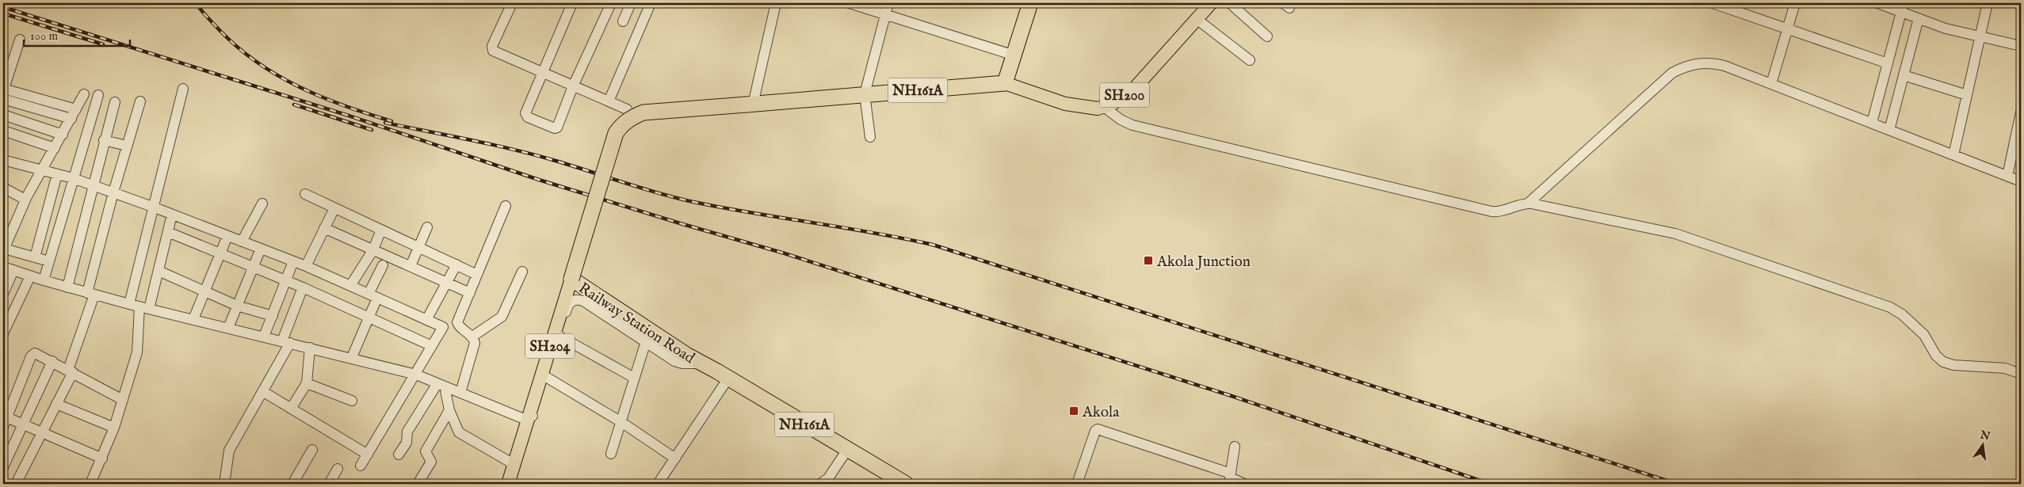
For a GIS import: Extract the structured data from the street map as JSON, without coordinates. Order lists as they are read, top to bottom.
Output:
{
  "streets": {
    "highway": ["NH161A", "Railway Station Road"],
    "main road": ["SH200", "SH204"]
  },
  "crossings": [
    ["NH161A", "SH200"],
    ["NH161A", "Railway Station Road"],
    ["NH161A", "SH204"],
    ["Railway Station Road", "SH204"]
  ],
  "places": {
    "transit": ["Akola Junction", "Akola"]
  },
  "scale_bar": "100 m",
  "north": "top"
}
